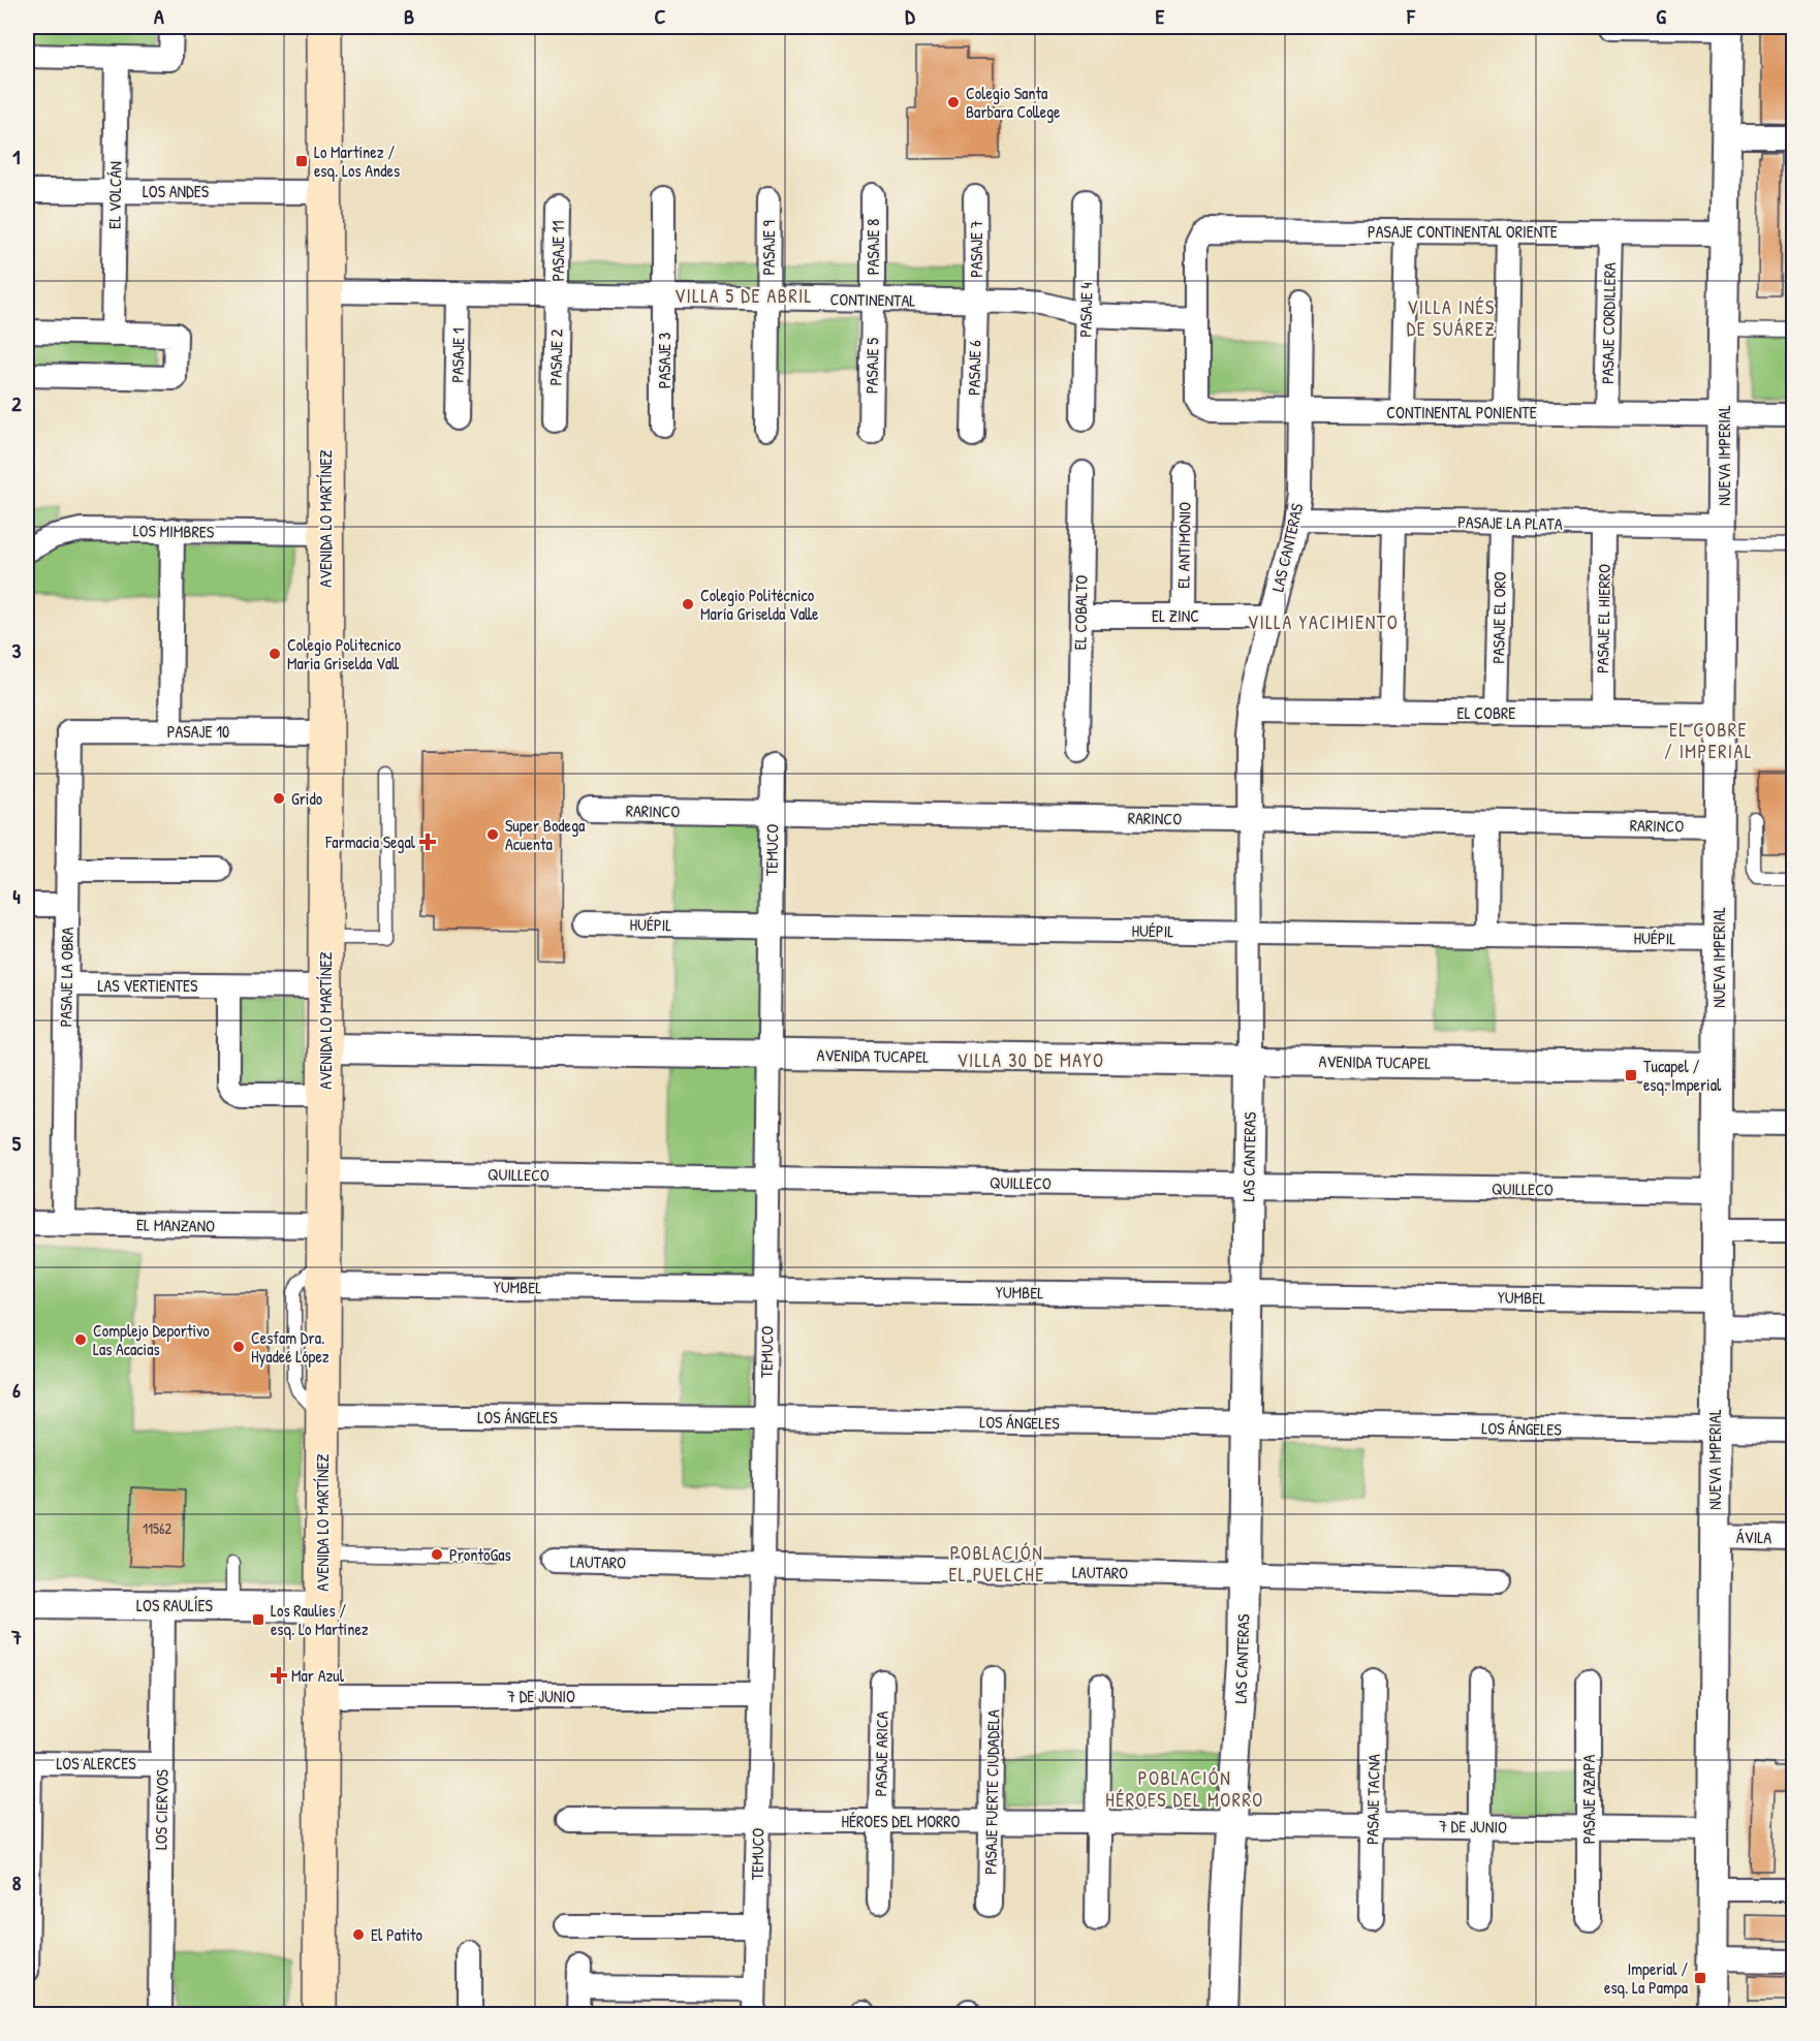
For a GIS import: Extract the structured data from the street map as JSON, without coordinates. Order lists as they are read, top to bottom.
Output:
{
  "streets": {
    "main road": ["AVENIDA LO MARTÍNEZ"],
    "street": [
      "LOS ANDES",
      "EL VOLCÁN",
      "PASAJE CONTINENTAL ORIENTE",
      "PASAJE 8",
      "PASAJE 9",
      "PASAJE 7",
      "PASAJE 11",
      "CONTINENTAL",
      "PASAJE 4",
      "PASAJE CORDILLERA",
      "PASAJE 1",
      "PASAJE 2",
      "PASAJE 3",
      "PASAJE 5",
      "PASAJE 6",
      "CONTINENTAL PONIENTE",
      "NUEVA IMPERIAL",
      "PASAJE LA PLATA",
      "LOS MIMBRES",
      "EL ANTIMONIO",
      "LAS CANTERAS",
      "EL COBALTO",
      "EL ZINC",
      "PASAJE EL ORO",
      "PASAJE EL HIERRO",
      "EL COBRE",
      "PASAJE 10",
      "RARINCO",
      "TEMUCO",
      "HUÉPIL",
      "PASAJE LA OBRA",
      "LAS VERTIENTES",
      "AVENIDA TUCAPEL",
      "QUILLECO",
      "EL MANZANO",
      "YUMBEL",
      "LOS ÁNGELES",
      "ÁVILA",
      "LAUTARO",
      "LOS RAULÍES",
      "7 DE JUNIO",
      "PASAJE ARICA",
      "LOS ALERCES",
      "PASAJE FUERTE CIUDADELA",
      "PASAJE TACNA",
      "PASAJE AZAPA",
      "LOS CIERVOS",
      "HÉROES DEL MORRO"
    ]
  },
  "crossings": [
    ["LOS ANDES", "EL VOLCÁN"],
    ["LOS ANDES", "AVENIDA LO MARTÍNEZ"],
    ["PASAJE CONTINENTAL ORIENTE", "CONTINENTAL"],
    ["PASAJE CONTINENTAL ORIENTE", "PASAJE CORDILLERA"],
    ["PASAJE CONTINENTAL ORIENTE", "CONTINENTAL PONIENTE"],
    ["PASAJE CONTINENTAL ORIENTE", "NUEVA IMPERIAL"],
    ["PASAJE 8", "CONTINENTAL"],
    ["PASAJE 8", "PASAJE 5"],
    ["PASAJE 9", "CONTINENTAL"],
    ["PASAJE 7", "CONTINENTAL"],
    ["PASAJE 7", "PASAJE 6"],
    ["PASAJE 11", "CONTINENTAL"],
    ["PASAJE 11", "PASAJE 2"],
    ["CONTINENTAL", "PASAJE 4"],
    ["CONTINENTAL", "PASAJE 1"],
    ["CONTINENTAL", "PASAJE 2"],
    ["CONTINENTAL", "PASAJE 3"],
    ["CONTINENTAL", "PASAJE 5"],
    ["CONTINENTAL", "PASAJE 6"],
    ["CONTINENTAL", "CONTINENTAL PONIENTE"],
    ["CONTINENTAL", "AVENIDA LO MARTÍNEZ"],
    ["PASAJE CORDILLERA", "CONTINENTAL PONIENTE"],
    ["CONTINENTAL PONIENTE", "NUEVA IMPERIAL"],
    ["CONTINENTAL PONIENTE", "LAS CANTERAS"],
    ["NUEVA IMPERIAL", "PASAJE LA PLATA"],
    ["NUEVA IMPERIAL", "EL COBRE"],
    ["NUEVA IMPERIAL", "RARINCO"],
    ["NUEVA IMPERIAL", "HUÉPIL"],
    ["NUEVA IMPERIAL", "AVENIDA TUCAPEL"],
    ["NUEVA IMPERIAL", "QUILLECO"],
    ["NUEVA IMPERIAL", "YUMBEL"],
    ["NUEVA IMPERIAL", "LOS ÁNGELES"],
    ["NUEVA IMPERIAL", "ÁVILA"],
    ["NUEVA IMPERIAL", "7 DE JUNIO"],
    ["AVENIDA LO MARTÍNEZ", "LOS MIMBRES"],
    ["AVENIDA LO MARTÍNEZ", "PASAJE 10"],
    ["AVENIDA LO MARTÍNEZ", "LAS VERTIENTES"],
    ["AVENIDA LO MARTÍNEZ", "AVENIDA TUCAPEL"],
    ["AVENIDA LO MARTÍNEZ", "QUILLECO"],
    ["AVENIDA LO MARTÍNEZ", "EL MANZANO"],
    ["AVENIDA LO MARTÍNEZ", "YUMBEL"],
    ["AVENIDA LO MARTÍNEZ", "LOS ÁNGELES"],
    ["AVENIDA LO MARTÍNEZ", "LOS RAULÍES"],
    ["AVENIDA LO MARTÍNEZ", "7 DE JUNIO"],
    ["PASAJE LA PLATA", "LAS CANTERAS"],
    ["PASAJE LA PLATA", "PASAJE EL ORO"],
    ["PASAJE LA PLATA", "PASAJE EL HIERRO"],
    ["EL ANTIMONIO", "EL ZINC"],
    ["LAS CANTERAS", "EL ZINC"],
    ["LAS CANTERAS", "EL COBRE"],
    ["LAS CANTERAS", "RARINCO"],
    ["LAS CANTERAS", "HUÉPIL"],
    ["LAS CANTERAS", "AVENIDA TUCAPEL"],
    ["LAS CANTERAS", "QUILLECO"],
    ["LAS CANTERAS", "YUMBEL"],
    ["LAS CANTERAS", "LOS ÁNGELES"],
    ["LAS CANTERAS", "LAUTARO"],
    ["LAS CANTERAS", "7 DE JUNIO"],
    ["LAS CANTERAS", "HÉROES DEL MORRO"],
    ["EL COBALTO", "EL ZINC"],
    ["PASAJE EL ORO", "EL COBRE"],
    ["PASAJE EL HIERRO", "EL COBRE"],
    ["PASAJE 10", "PASAJE LA OBRA"],
    ["RARINCO", "TEMUCO"],
    ["TEMUCO", "HUÉPIL"],
    ["TEMUCO", "AVENIDA TUCAPEL"],
    ["TEMUCO", "QUILLECO"],
    ["TEMUCO", "YUMBEL"],
    ["TEMUCO", "LOS ÁNGELES"],
    ["TEMUCO", "LAUTARO"],
    ["TEMUCO", "7 DE JUNIO"],
    ["TEMUCO", "HÉROES DEL MORRO"],
    ["PASAJE LA OBRA", "LAS VERTIENTES"],
    ["PASAJE LA OBRA", "EL MANZANO"],
    ["LOS RAULÍES", "LOS CIERVOS"],
    ["7 DE JUNIO", "PASAJE TACNA"],
    ["7 DE JUNIO", "PASAJE AZAPA"],
    ["7 DE JUNIO", "HÉROES DEL MORRO"],
    ["PASAJE ARICA", "HÉROES DEL MORRO"],
    ["LOS ALERCES", "LOS CIERVOS"],
    ["PASAJE FUERTE CIUDADELA", "HÉROES DEL MORRO"]
  ],
  "districts": [
    "VILLA 5 DE ABRIL",
    "VILLA INÉS DE SUÁREZ",
    "VILLA YACIMIENTO",
    "EL COBRE / IMPERIAL",
    "VILLA 30 DE MAYO",
    "POBLACIÓN EL PUELCHE",
    "POBLACIÓN HÉROES DEL MORRO"
  ],
  "places": {
    "other": [
      "Colegio Santa Barbara College",
      "Colegio Politécnico María Griselda Valle",
      "Colegio Politecnico Maria Griselda Vall",
      "Grido",
      "Super Bodega Acuenta",
      "Complejo Deportivo Las Acacias",
      "Cesfam Dra. Hyadeé López",
      "ProntoGas",
      "El Patito"
    ],
    "transit": [
      "Lo Martínez / esq. Los Andes",
      "Tucapel / esq. Imperial",
      "Los Raulíes / esq. Lo Martínez",
      "Imperial / esq. La Pampa"
    ],
    "health": ["Farmacia Segal", "Mar Azul"]
  },
  "house_numbers": ["11562"],
  "grid": {
    "columns": [
      "A",
      "B",
      "C",
      "D",
      "E",
      "F",
      "G"
    ],
    "rows": [
      "1",
      "2",
      "3",
      "4",
      "5",
      "6",
      "7",
      "8"
    ]
  }
}
